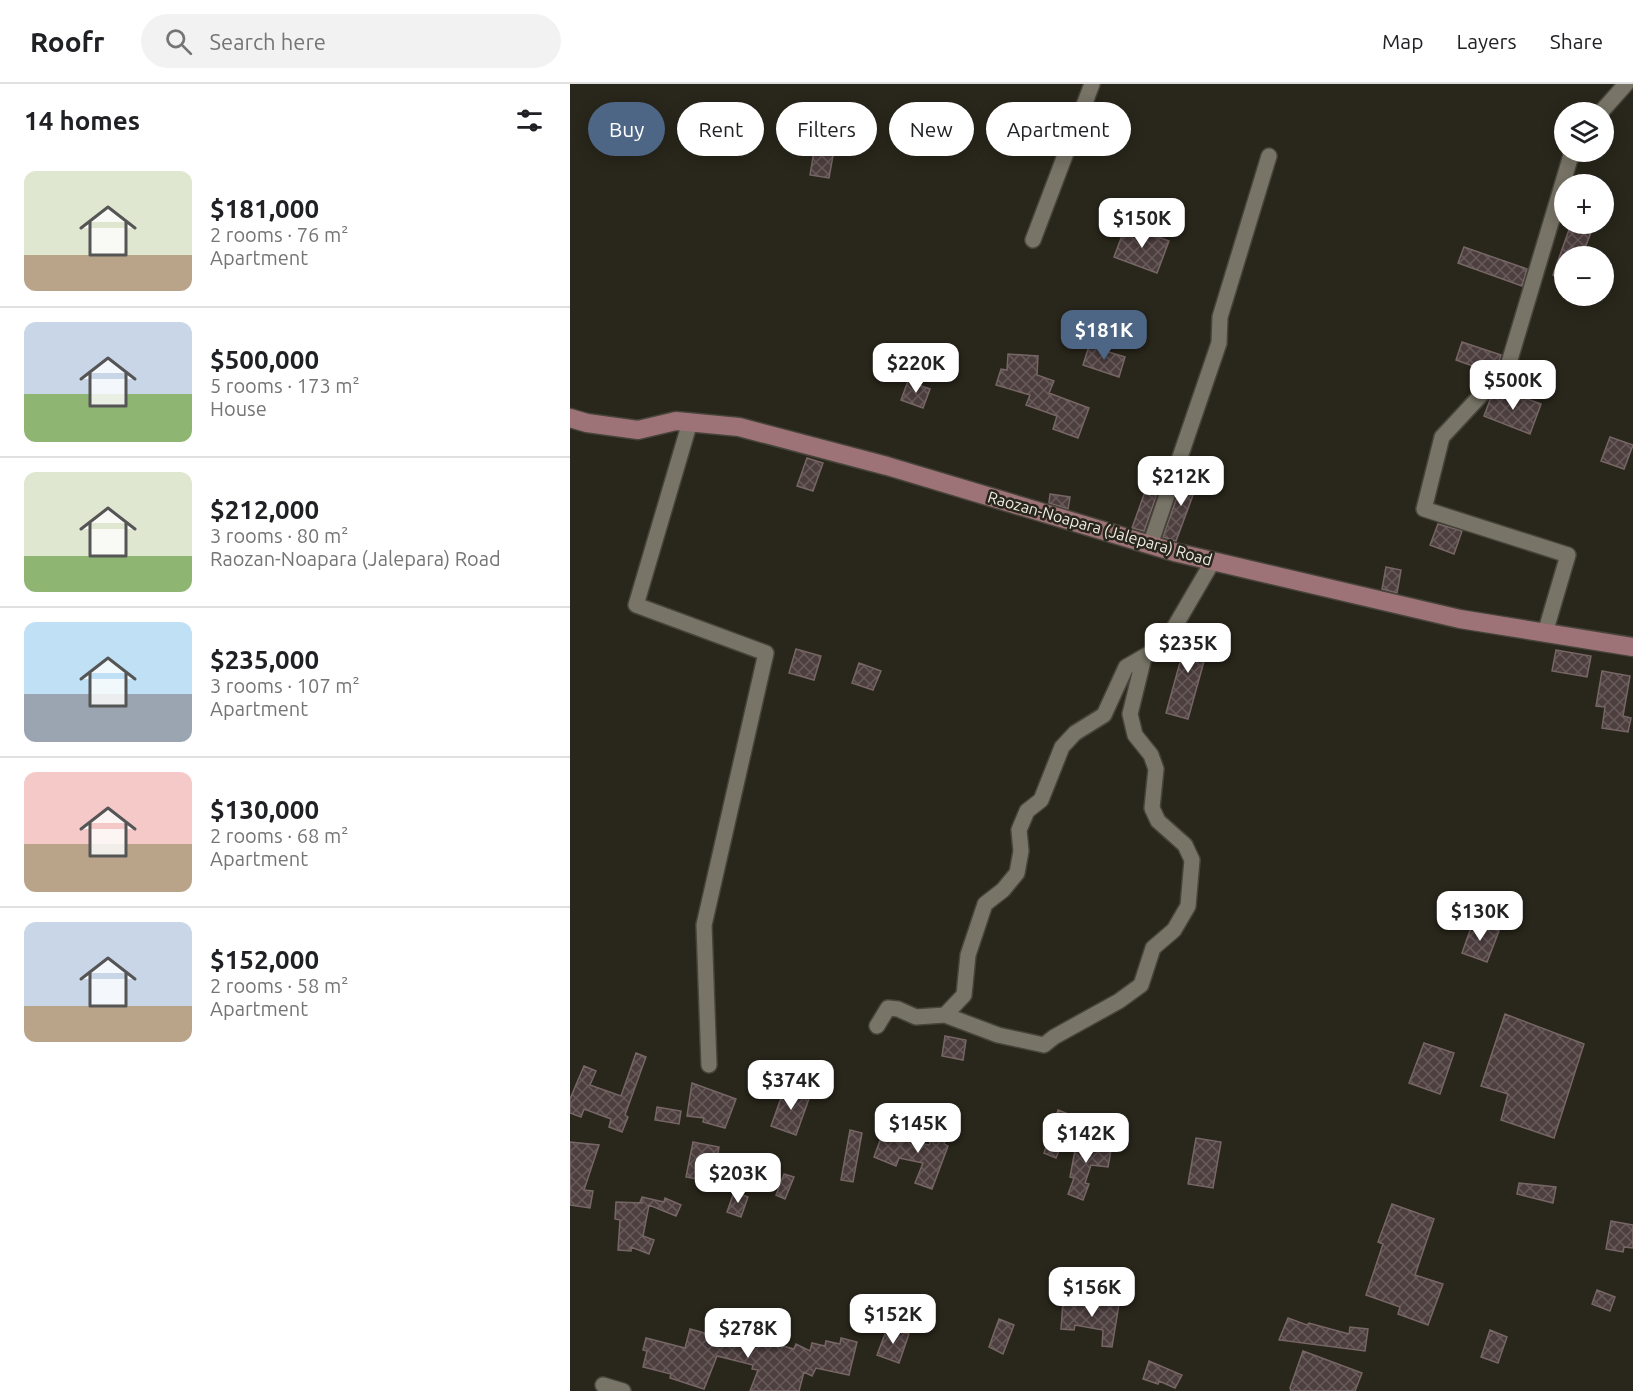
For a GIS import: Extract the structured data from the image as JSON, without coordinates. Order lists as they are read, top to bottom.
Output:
{
  "streets": {
    "main road": ["Raozan-Noapara (Jalepara) Road"]
  },
  "page": {
    "header": "Roofr",
    "search": "Search here",
    "nav": ["Map", "Layers", "Share"],
    "heading": "14 homes",
    "map_buttons": ["+", "−"],
    "chip": [
      "Buy",
      "Rent",
      "Filters",
      "New",
      "Apartment"
    ],
    "list": [
      {
        "name": "$181,000",
        "note": "2 rooms · 76 m² · Apartment"
      },
      {
        "name": "$500,000",
        "note": "5 rooms · 173 m² · House"
      },
      {
        "name": "$212,000",
        "note": "3 rooms · 80 m² · Raozan-Noapara (Jalepara) Road"
      },
      {
        "name": "$235,000",
        "note": "3 rooms · 107 m² · Apartment"
      },
      {
        "name": "$130,000",
        "note": "2 rooms · 68 m² · Apartment"
      },
      {
        "name": "$152,000",
        "note": "2 rooms · 58 m² · Apartment"
      }
    ],
    "price": [
      "$150K",
      "$181K",
      "$220K",
      "$500K",
      "$212K",
      "$235K",
      "$130K",
      "$374K",
      "$145K",
      "$142K",
      "$203K",
      "$156K",
      "$152K",
      "$278K"
    ]
  }
}
